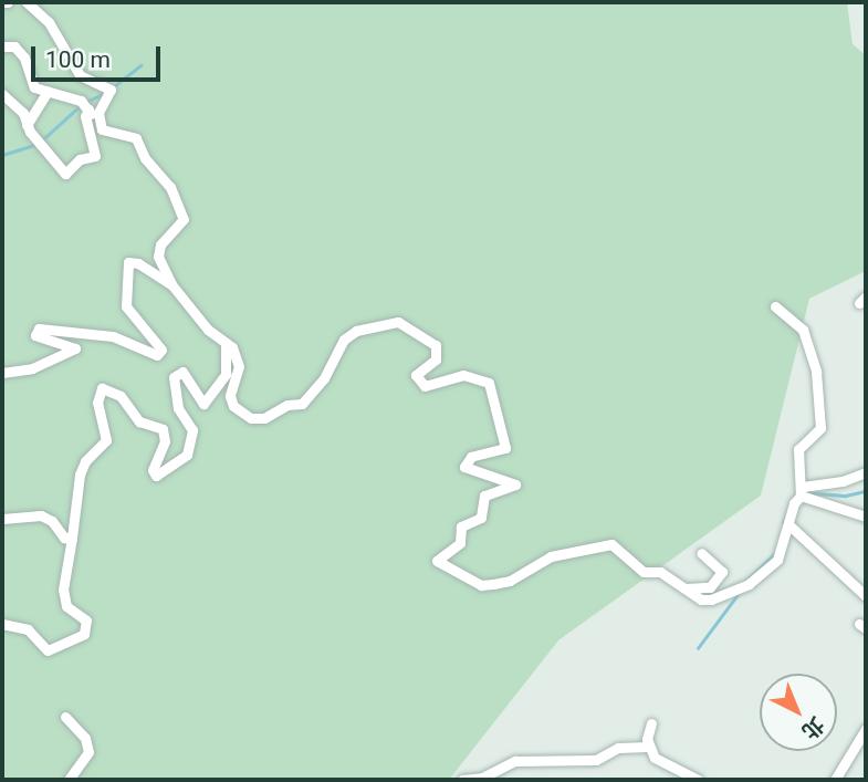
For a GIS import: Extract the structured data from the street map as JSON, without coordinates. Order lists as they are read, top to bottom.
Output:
{
  "scale_bar": "100 m",
  "north": "bottom right"
}
